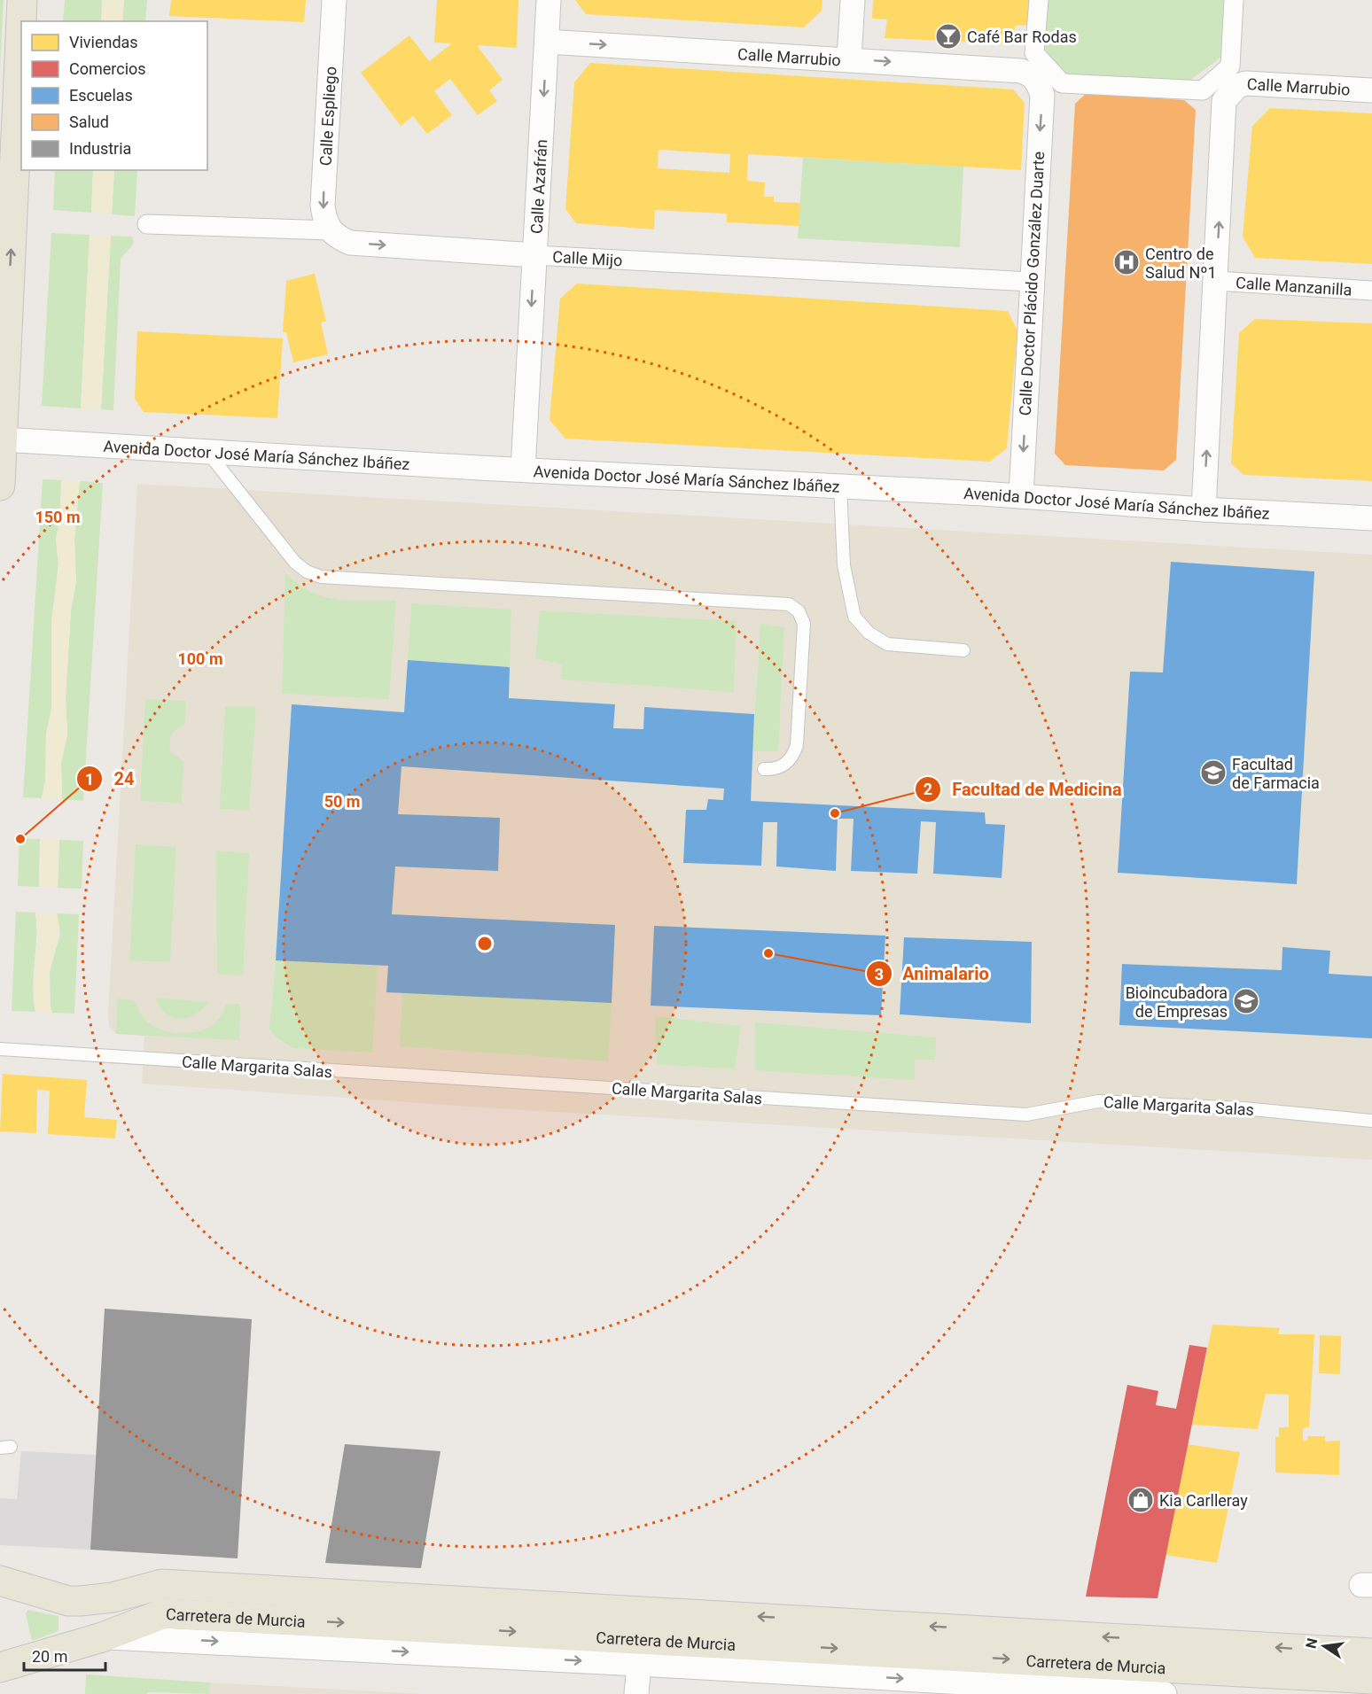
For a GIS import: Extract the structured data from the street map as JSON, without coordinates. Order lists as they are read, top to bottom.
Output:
{
  "streets": {
    "main road": ["Carretera de Murcia"],
    "street": [
      "Calle Marrubio",
      "Calle Espliego",
      "Calle Azafrán",
      "Calle Mijo",
      "Calle Doctor Plácido González Duarte",
      "Calle Manzanilla",
      "Avenida Doctor José María Sánchez Ibáñez"
    ],
    "lane": ["Calle Margarita Salas"]
  },
  "crossings": [
    ["Calle Marrubio", "Calle Azafrán"],
    ["Calle Marrubio", "Calle Doctor Plácido González Duarte"],
    ["Calle Espliego", "Calle Mijo"],
    ["Calle Azafrán", "Calle Mijo"],
    ["Calle Azafrán", "Avenida Doctor José María Sánchez Ibáñez"],
    ["Calle Mijo", "Calle Doctor Plácido González Duarte"],
    ["Calle Doctor Plácido González Duarte", "Avenida Doctor José María Sánchez Ibáñez"]
  ],
  "one_way": ["Calle Marrubio", "Calle Espliego", "Calle Azafrán"],
  "places": {
    "bar": ["Café Bar Rodas"],
    "hospital": ["Centro de Salud Nº1"],
    "school or university": ["Facultad de Farmacia", "Bioincubadora de Empresas"],
    "other": ["Facultad de Medicina", "24", "Animalario"],
    "shop": ["Kia Carlleray"]
  },
  "legend": [
    "Viviendas",
    "Comercios",
    "Escuelas",
    "Salud",
    "Industria"
  ],
  "scale_bar": "20 m",
  "north": "left",
  "rings": ["150 m", "100 m", "50 m"]
}
